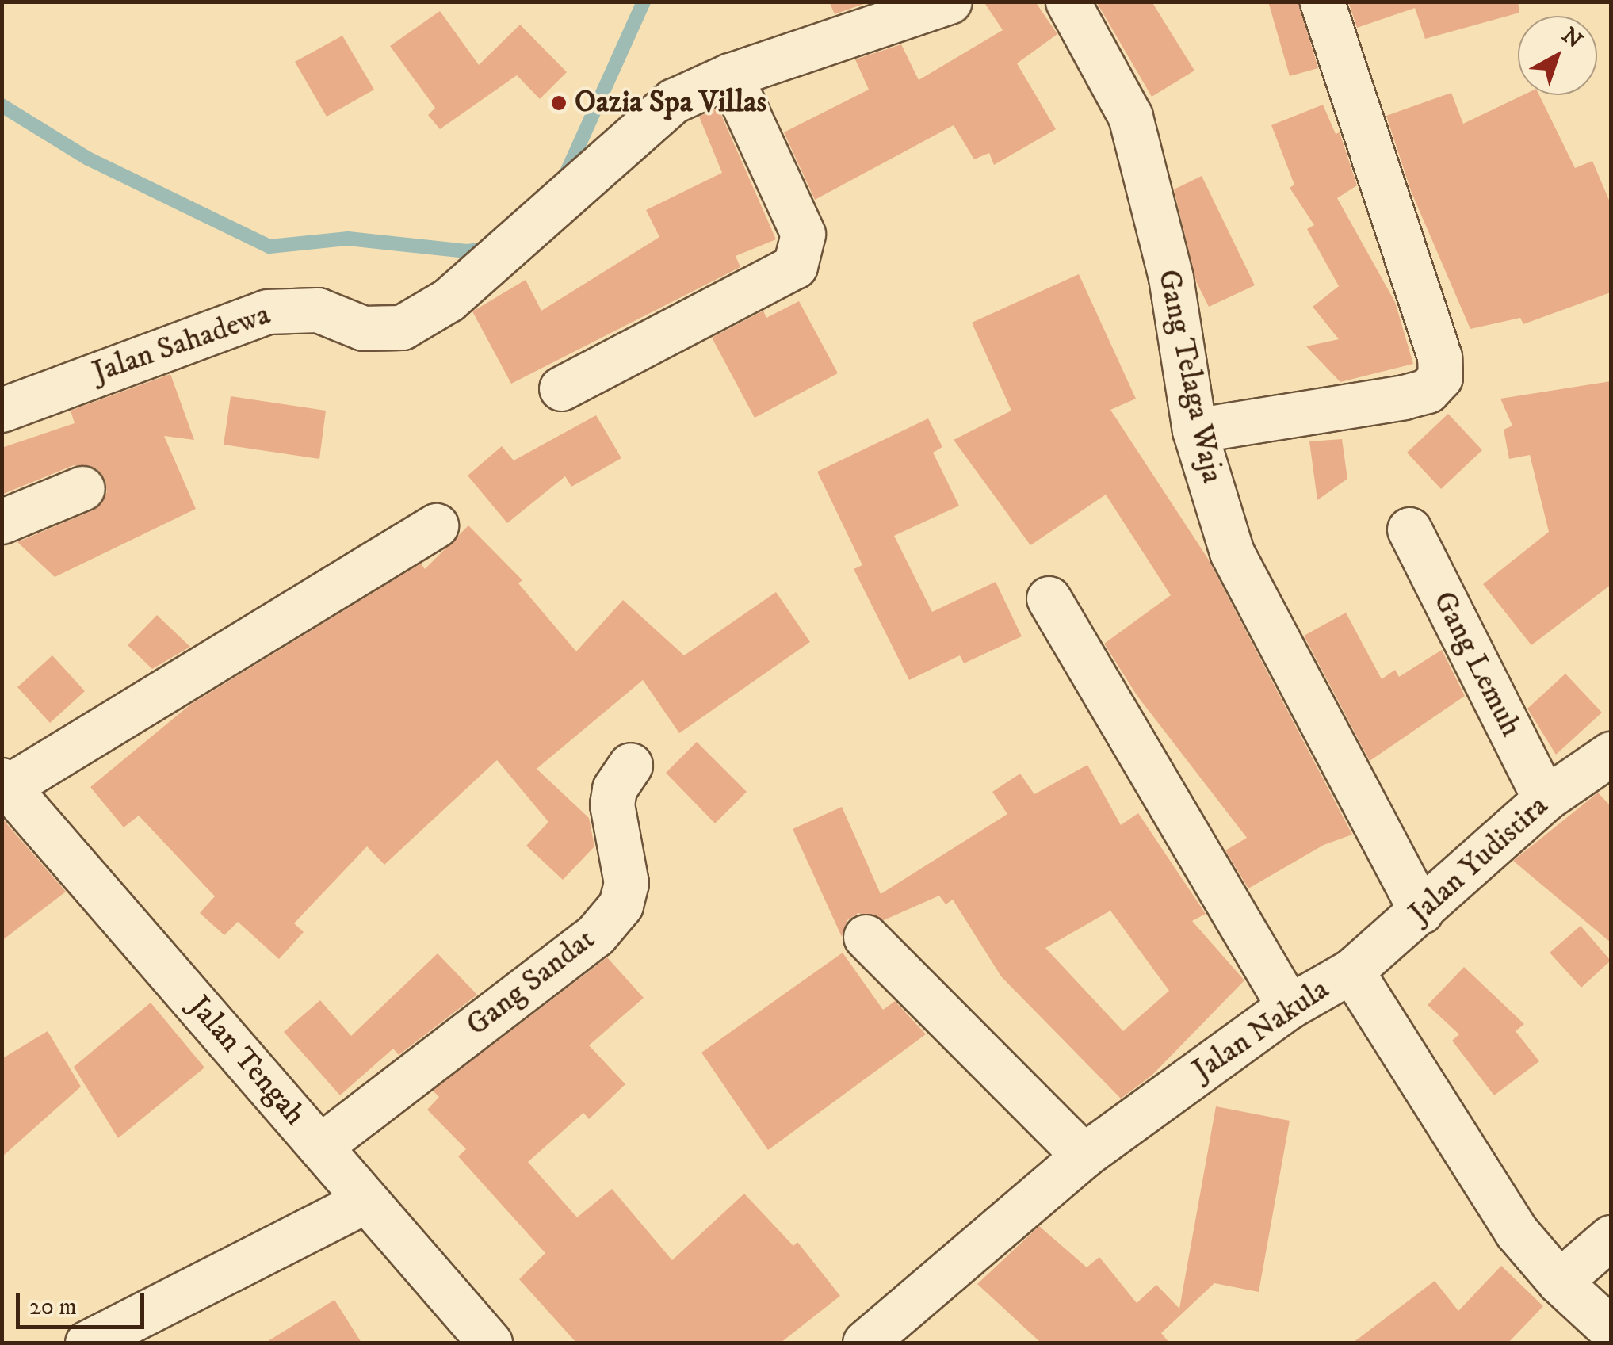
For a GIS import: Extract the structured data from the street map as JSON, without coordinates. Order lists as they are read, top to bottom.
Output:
{
  "streets": {
    "street": [
      "Jalan Sahadewa",
      "Gang Telaga Waja",
      "Gang Lemuh",
      "Jalan Yudistira",
      "Gang Sandat",
      "Jalan Nakula",
      "Jalan Tengah"
    ]
  },
  "crossings": [
    ["Gang Telaga Waja", "Jalan Yudistira"],
    ["Gang Lemuh", "Jalan Yudistira"],
    ["Jalan Yudistira", "Jalan Nakula"],
    ["Gang Sandat", "Jalan Tengah"]
  ],
  "places": ["Oazia Spa Villas"],
  "scale_bar": "20 m",
  "north": "top right"
}
